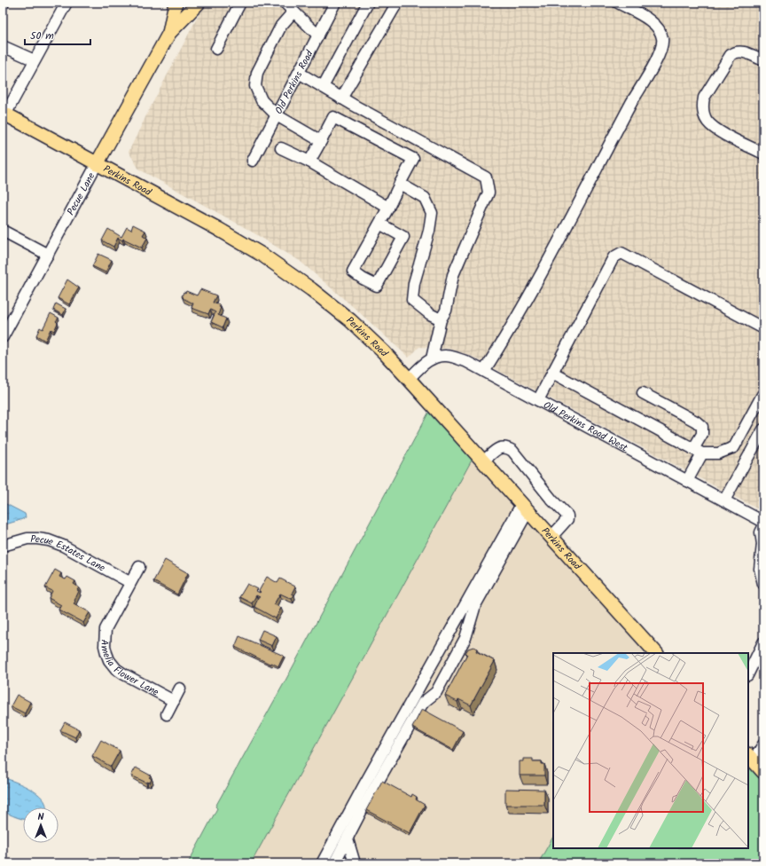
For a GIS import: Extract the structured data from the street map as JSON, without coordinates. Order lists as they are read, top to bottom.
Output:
{
  "streets": {
    "main road": ["Perkins Road", "Pecue Lane"],
    "street": [
      "Old Perkins Road",
      "Old Perkins Road West",
      "Pecue Estates Lane",
      "Amelia Flower Lane"
    ]
  },
  "crossings": [
    ["Perkins Road", "Pecue Lane"],
    ["Pecue Estates Lane", "Amelia Flower Lane"]
  ],
  "scale_bar": "50 m",
  "north": "top"
}
